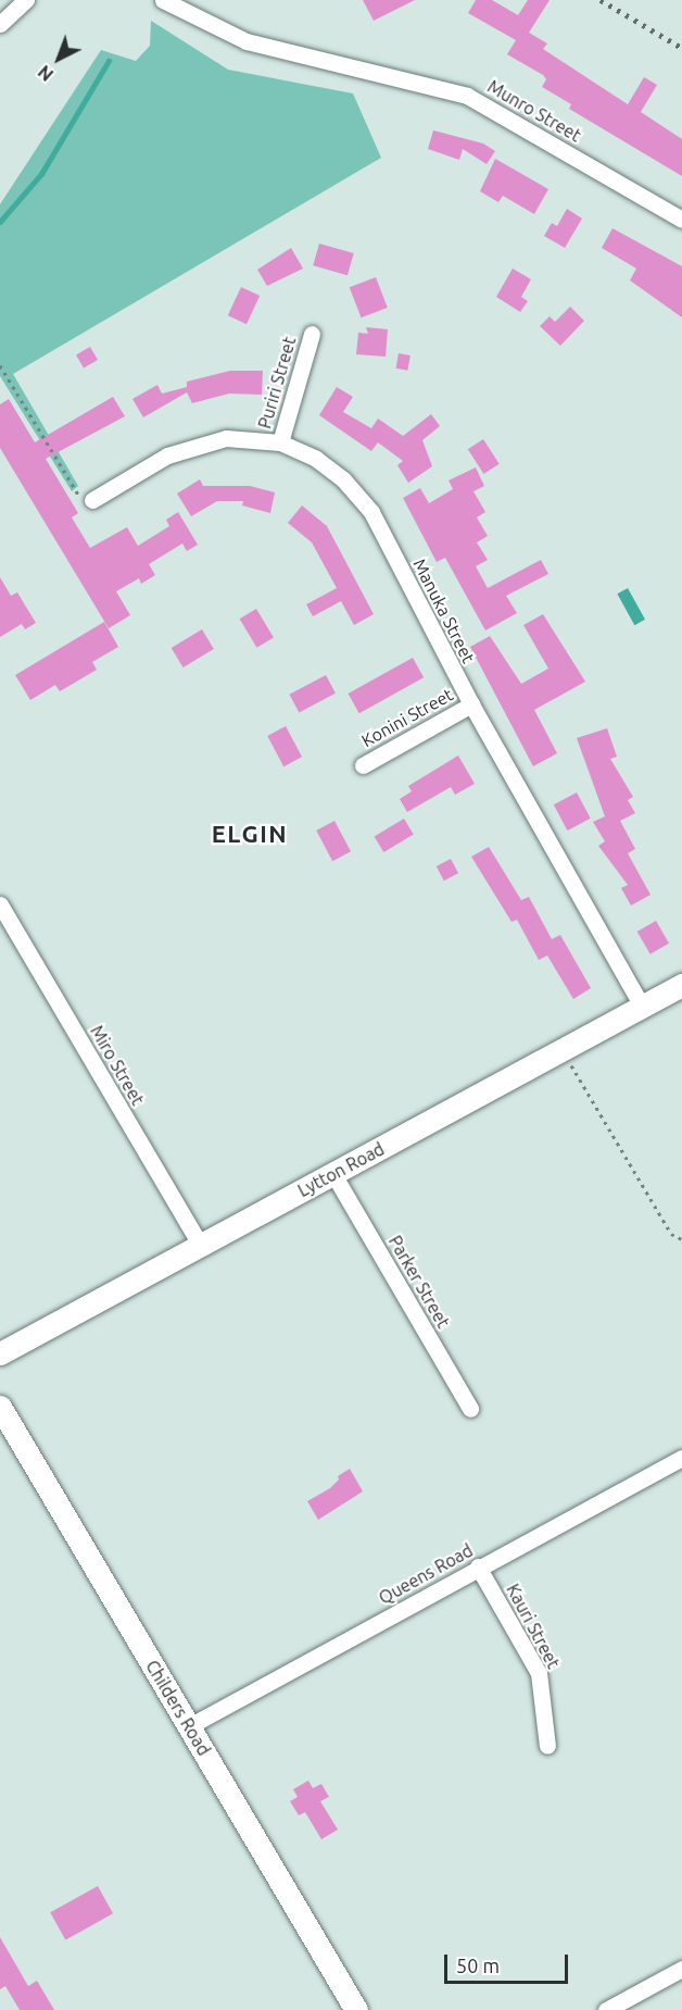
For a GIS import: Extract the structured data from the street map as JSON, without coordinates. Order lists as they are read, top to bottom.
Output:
{
  "streets": {
    "main road": ["Lytton Road", "Childers Road"],
    "street": [
      "Munro Street",
      "Puriri Street",
      "Manuka Street",
      "Konini Street",
      "Miro Street",
      "Parker Street",
      "Queens Road",
      "Kauri Street"
    ]
  },
  "crossings": [
    ["Puriri Street", "Manuka Street"],
    ["Manuka Street", "Konini Street"],
    ["Manuka Street", "Lytton Road"],
    ["Miro Street", "Lytton Road"],
    ["Lytton Road", "Parker Street"],
    ["Queens Road", "Kauri Street"],
    ["Queens Road", "Childers Road"]
  ],
  "districts": ["ELGIN"],
  "scale_bar": "50 m",
  "north": "bottom left"
}
